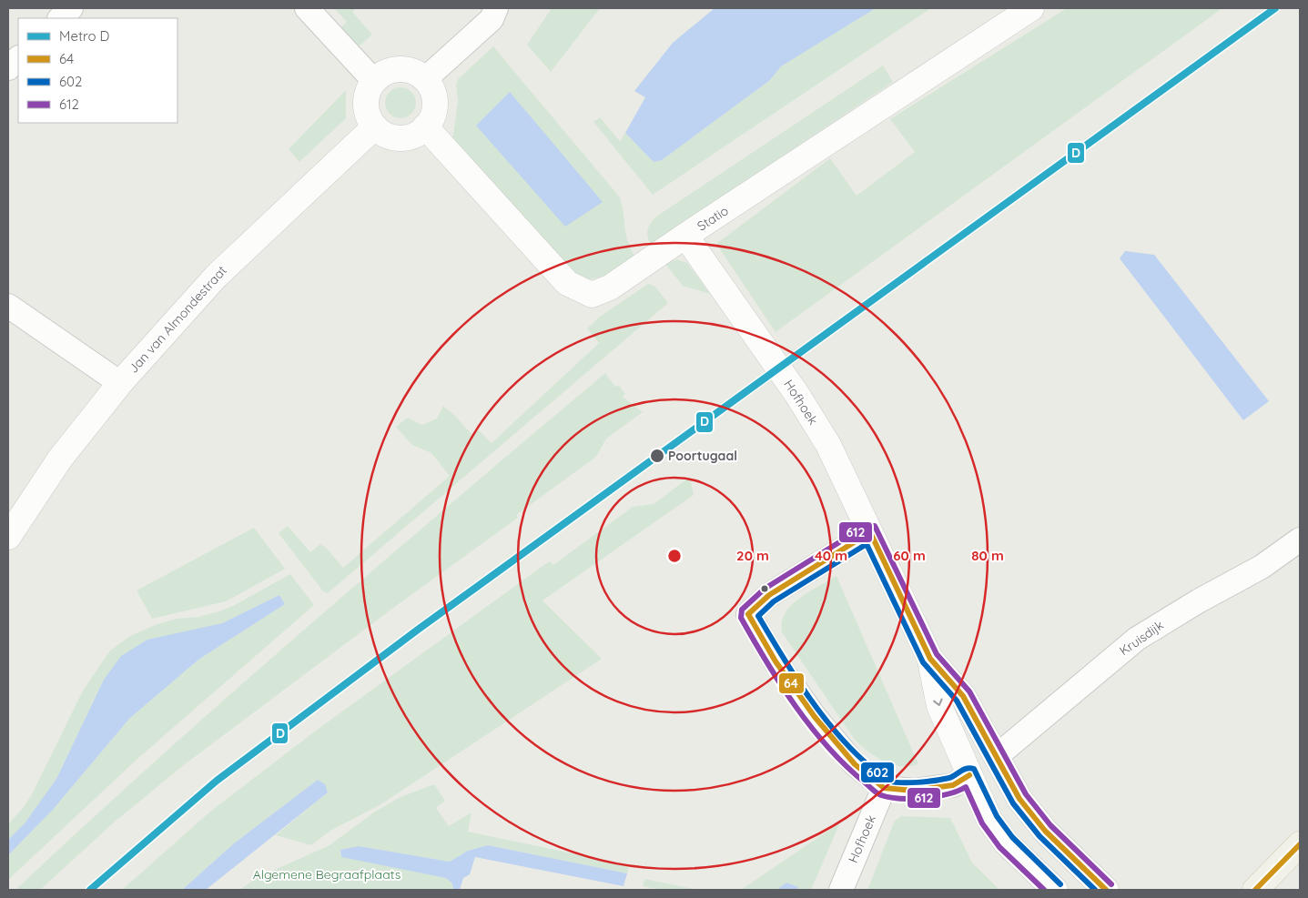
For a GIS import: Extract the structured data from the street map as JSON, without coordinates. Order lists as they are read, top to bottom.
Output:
{
  "streets": {
    "street": [
      "Statio",
      "Jan van Almondestraat",
      "Hofhoek",
      "Kruisdijk"
    ]
  },
  "crossings": [
    ["Statio", "Jan van Almondestraat"],
    ["Statio", "Hofhoek"],
    ["Hofhoek", "Kruisdijk"]
  ],
  "parks": ["Algemene Begraafplaats"],
  "places": ["Poortugaal"],
  "lines": [
    "metro line D",
    "transit line 612",
    "transit line 64",
    "transit line 602"
  ],
  "legend": [
    "Metro D",
    "64",
    "602",
    "612"
  ],
  "rings": [
    "20 m",
    "40 m",
    "60 m",
    "80 m"
  ]
}
